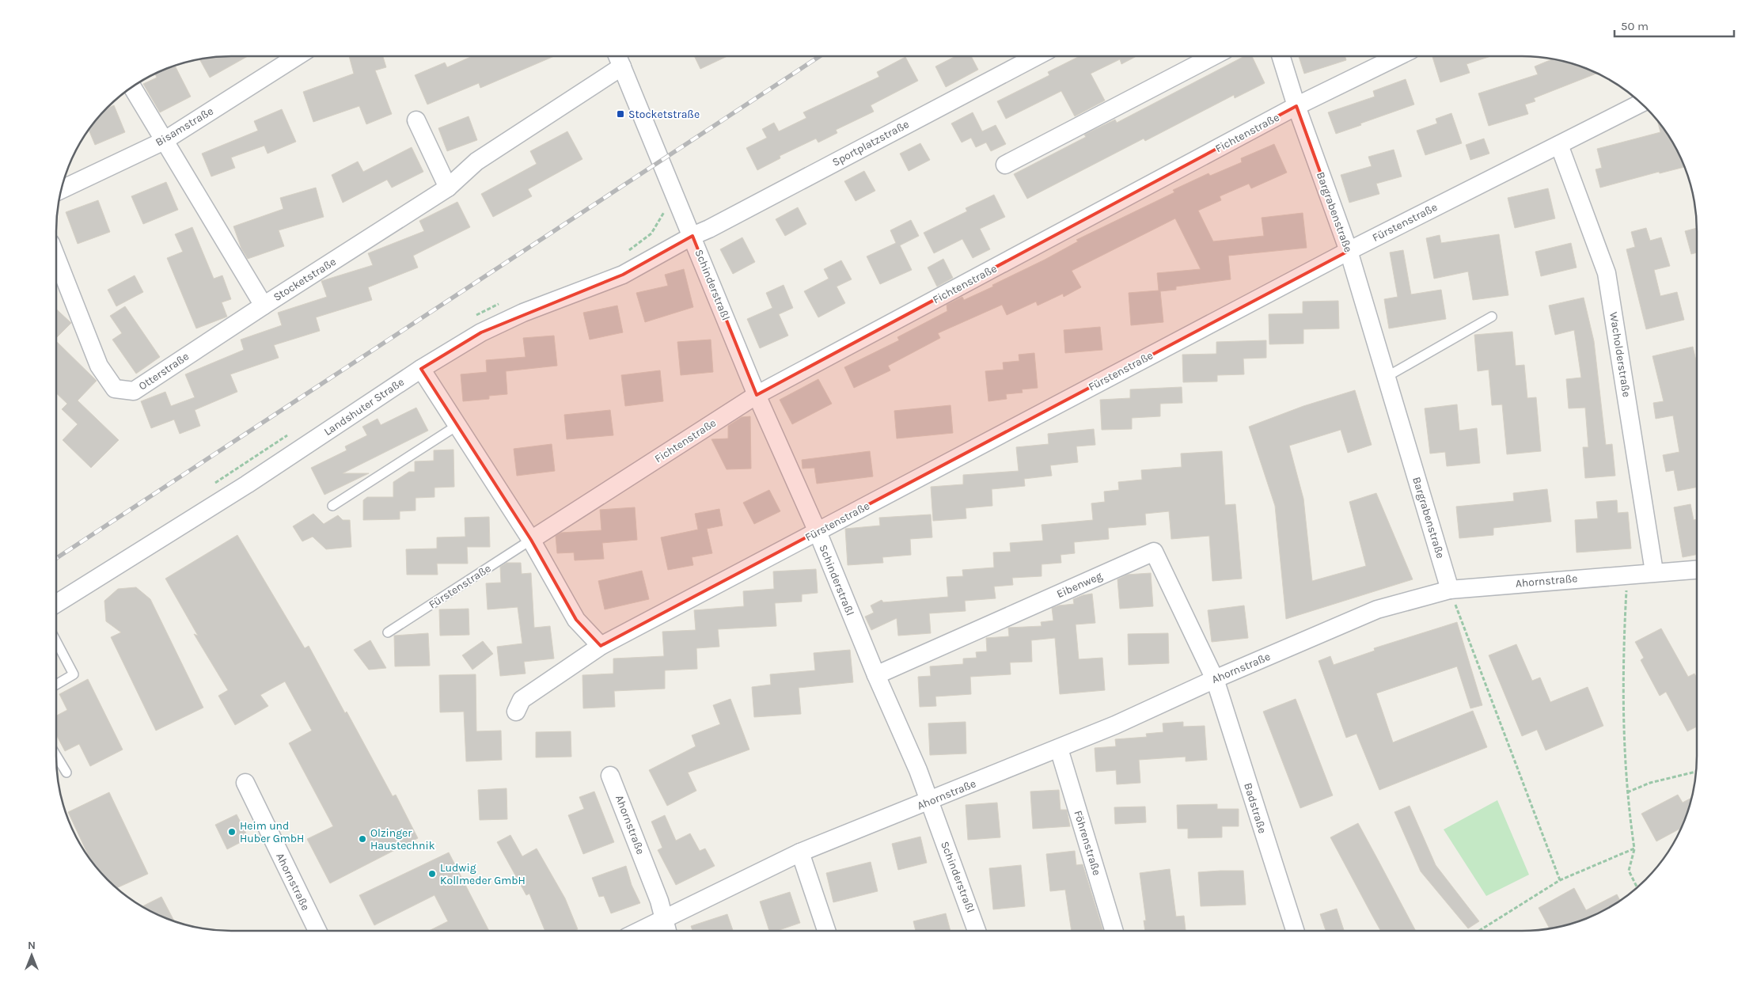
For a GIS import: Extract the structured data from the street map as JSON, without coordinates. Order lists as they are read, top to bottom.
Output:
{
  "streets": {
    "street": [
      "Bisamstraße",
      "Fichtenstraße",
      "Sportplatzstraße",
      "Bargrabenstraße",
      "Fürstenstraße",
      "Stocketstraße",
      "Schinderstraßl",
      "Wacholderstraße",
      "Otterstraße",
      "Landshuter Straße",
      "Ahornstraße",
      "Eibenweg",
      "Badstraße",
      "Föhrenstraße"
    ]
  },
  "crossings": [
    ["Bisamstraße", "Stocketstraße"],
    ["Fichtenstraße", "Bargrabenstraße"],
    ["Fichtenstraße", "Fürstenstraße"],
    ["Fichtenstraße", "Schinderstraßl"],
    ["Sportplatzstraße", "Schinderstraßl"],
    ["Sportplatzstraße", "Landshuter Straße"],
    ["Bargrabenstraße", "Fürstenstraße"],
    ["Bargrabenstraße", "Ahornstraße"],
    ["Fürstenstraße", "Schinderstraßl"],
    ["Fürstenstraße", "Wacholderstraße"],
    ["Stocketstraße", "Schinderstraßl"],
    ["Stocketstraße", "Otterstraße"],
    ["Schinderstraßl", "Landshuter Straße"],
    ["Schinderstraßl", "Ahornstraße"],
    ["Schinderstraßl", "Eibenweg"],
    ["Wacholderstraße", "Ahornstraße"],
    ["Ahornstraße", "Eibenweg"],
    ["Ahornstraße", "Badstraße"],
    ["Ahornstraße", "Föhrenstraße"],
    ["Eibenweg", "Badstraße"]
  ],
  "places": {
    "transit": ["Stocketstraße"],
    "other": ["Heim und Huber GmbH", "Olzinger Haustechnik", "Ludwig Kollmeder GmbH"]
  },
  "scale_bar": "50 m",
  "north": "top"
}
